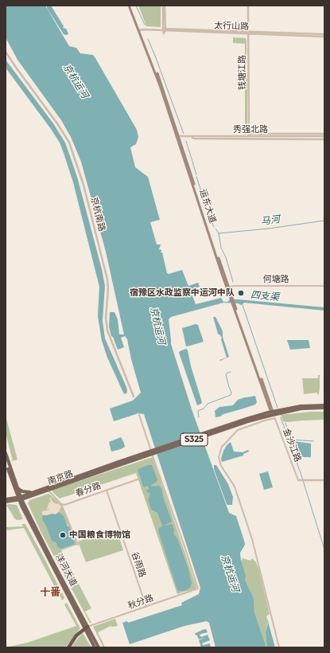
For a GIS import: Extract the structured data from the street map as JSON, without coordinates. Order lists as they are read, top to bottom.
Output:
{
  "streets": {
    "main road": [
      "运东大道",
      "S325",
      "南京路",
      "洋河大道"
    ],
    "street": [
      "太行山路",
      "钱塘江路",
      "秀强北路",
      "京杭南路",
      "何塘路",
      "金沙江路",
      "春分路",
      "谷雨路",
      "秋分路"
    ]
  },
  "crossings": [
    ["太行山路", "钱塘江路"],
    ["太行山路", "运东大道"],
    ["钱塘江路", "秀强北路"],
    ["秀强北路", "运东大道"],
    ["运东大道", "何塘路"],
    ["运东大道", "S325"],
    ["运东大道", "金沙江路"],
    ["S325", "金沙江路"],
    ["S325", "南京路"],
    ["南京路", "洋河大道"],
    ["春分路", "谷雨路"],
    ["谷雨路", "秋分路"],
    ["洋河大道", "秋分路"]
  ],
  "districts": ["十番"],
  "water": ["京杭运河", "马河", "四支渠"],
  "places": ["宿豫区水政监察中运河中队", "中国粮食博物馆"]
}
